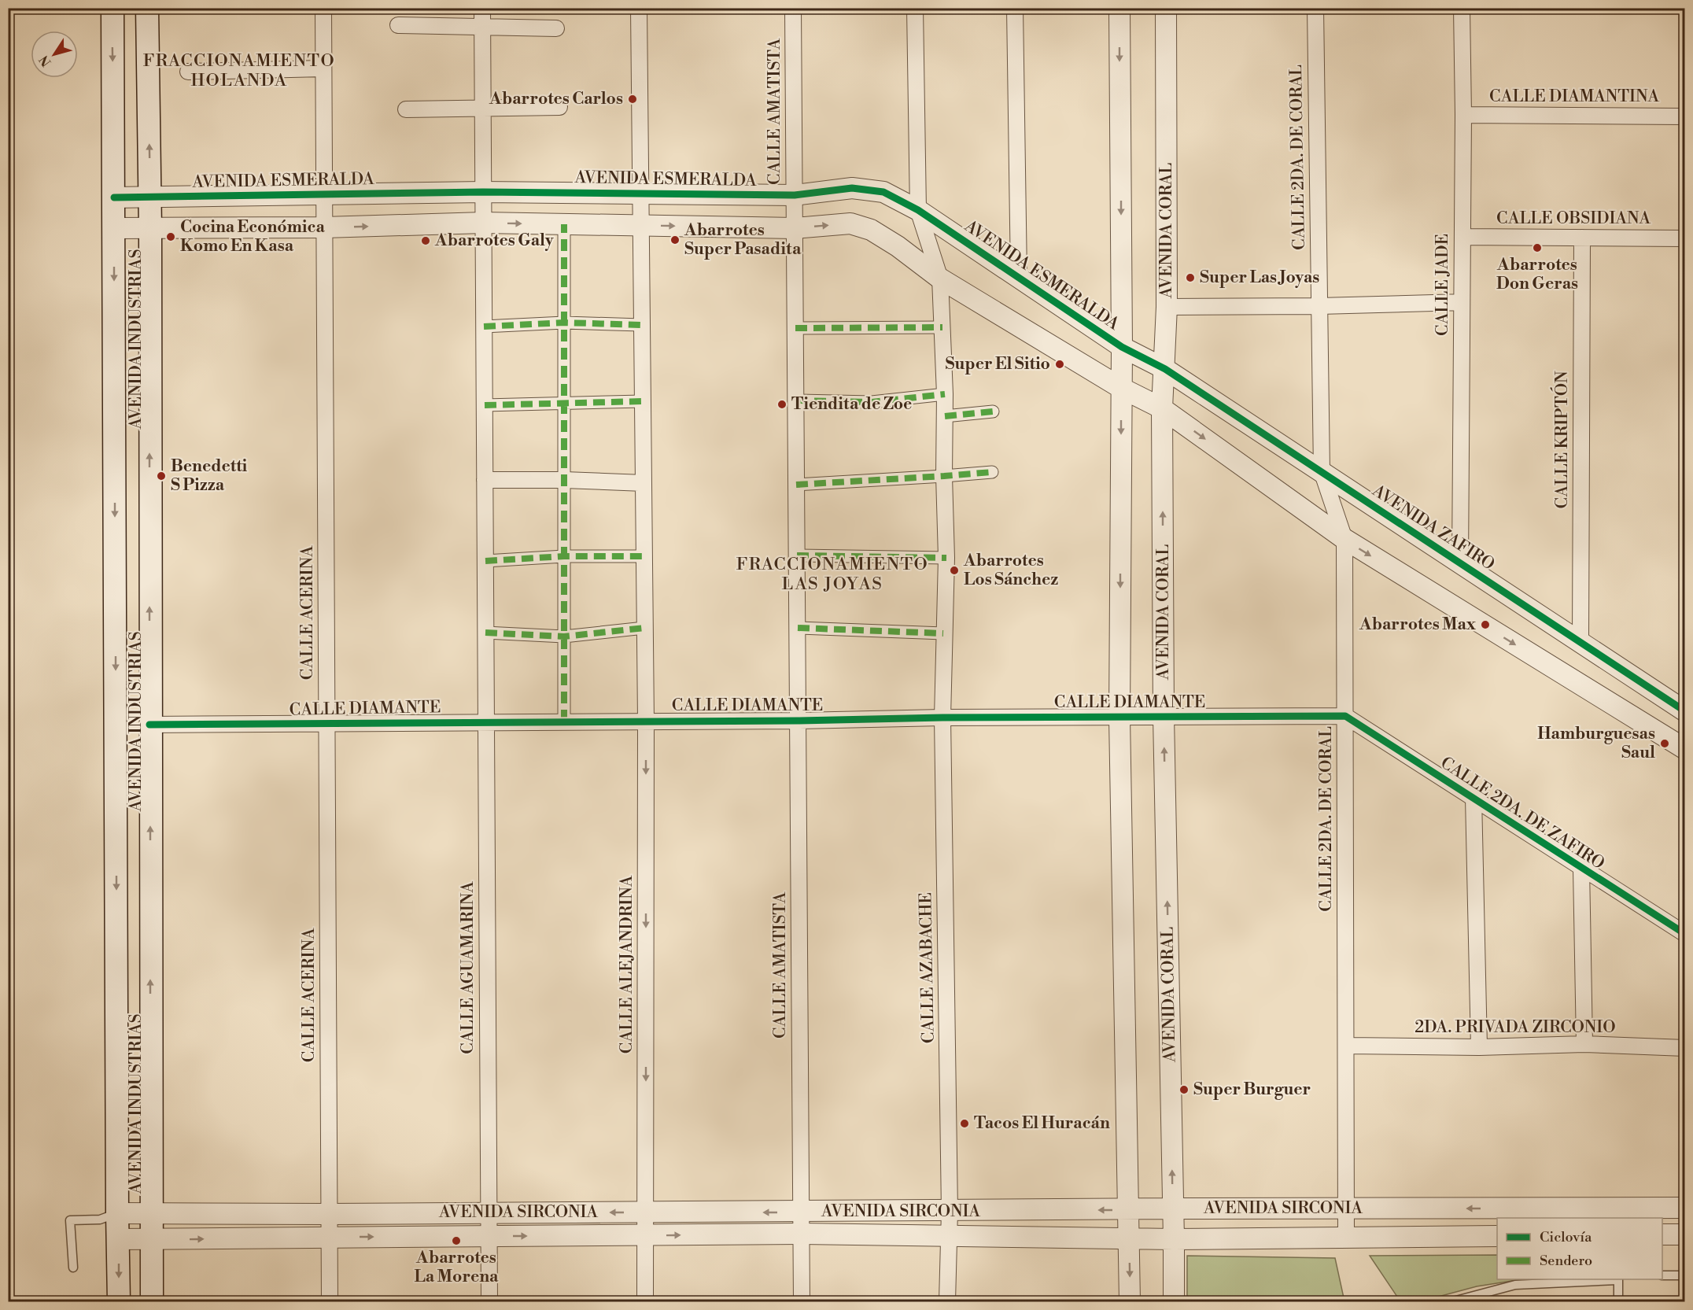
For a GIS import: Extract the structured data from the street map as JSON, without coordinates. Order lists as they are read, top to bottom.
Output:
{
  "streets": {
    "main road": ["AVENIDA INDUSTRIAS"],
    "street": [
      "CALLE DIAMANTINA",
      "CALLE AMATISTA",
      "CALLE 2DA. DE CORAL",
      "AVENIDA ESMERALDA",
      "CALLE OBSIDIANA",
      "AVENIDA CORAL",
      "CALLE JADE",
      "CALLE KRIPTÓN",
      "AVENIDA ZAFIRO",
      "CALLE ACERINA",
      "CALLE DIAMANTE",
      "CALLE 2DA. DE ZAFIRO",
      "CALLE ALEJANDRINA",
      "CALLE AGUAMARINA",
      "CALLE AZABACHE",
      "2DA. PRIVADA ZIRCONIO",
      "AVENIDA SIRCONIA"
    ]
  },
  "crossings": [
    ["CALLE DIAMANTINA", "CALLE JADE"],
    ["CALLE AMATISTA", "AVENIDA ESMERALDA"],
    ["CALLE AMATISTA", "CALLE DIAMANTE"],
    ["CALLE AMATISTA", "AVENIDA SIRCONIA"],
    ["CALLE 2DA. DE CORAL", "AVENIDA ZAFIRO"],
    ["CALLE 2DA. DE CORAL", "CALLE DIAMANTE"],
    ["CALLE 2DA. DE CORAL", "CALLE 2DA. DE ZAFIRO"],
    ["CALLE 2DA. DE CORAL", "2DA. PRIVADA ZIRCONIO"],
    ["CALLE 2DA. DE CORAL", "AVENIDA SIRCONIA"],
    ["AVENIDA ESMERALDA", "AVENIDA CORAL"],
    ["AVENIDA ESMERALDA", "AVENIDA INDUSTRIAS"],
    ["AVENIDA ESMERALDA", "AVENIDA ZAFIRO"],
    ["AVENIDA ESMERALDA", "CALLE ACERINA"],
    ["AVENIDA ESMERALDA", "CALLE ALEJANDRINA"],
    ["AVENIDA ESMERALDA", "CALLE AGUAMARINA"],
    ["AVENIDA ESMERALDA", "CALLE AZABACHE"],
    ["CALLE OBSIDIANA", "CALLE JADE"],
    ["CALLE OBSIDIANA", "CALLE KRIPTÓN"],
    ["AVENIDA CORAL", "AVENIDA ZAFIRO"],
    ["AVENIDA CORAL", "CALLE DIAMANTE"],
    ["AVENIDA CORAL", "AVENIDA SIRCONIA"],
    ["CALLE JADE", "AVENIDA ZAFIRO"],
    ["AVENIDA INDUSTRIAS", "CALLE DIAMANTE"],
    ["AVENIDA INDUSTRIAS", "AVENIDA SIRCONIA"],
    ["CALLE KRIPTÓN", "AVENIDA ZAFIRO"],
    ["CALLE ACERINA", "CALLE DIAMANTE"],
    ["CALLE ACERINA", "AVENIDA SIRCONIA"],
    ["CALLE DIAMANTE", "CALLE 2DA. DE ZAFIRO"],
    ["CALLE DIAMANTE", "CALLE ALEJANDRINA"],
    ["CALLE DIAMANTE", "CALLE AGUAMARINA"],
    ["CALLE DIAMANTE", "CALLE AZABACHE"],
    ["CALLE ALEJANDRINA", "AVENIDA SIRCONIA"],
    ["CALLE AGUAMARINA", "AVENIDA SIRCONIA"],
    ["CALLE AZABACHE", "AVENIDA SIRCONIA"]
  ],
  "one_way": ["CALLE ALEJANDRINA"],
  "districts": ["FRACCIONAMIENTO HOLANDA", "FRACCIONAMIENTO LAS JOYAS"],
  "places": [
    "Abarrotes Carlos",
    "Cocina Económica Komo En Kasa",
    "Abarrotes Super Pasadita",
    "Abarrotes Galy",
    "Abarrotes Don Geras",
    "Super Las Joyas",
    "Super El Sitio",
    "Tiendita de Zoe",
    "Benedetti S Pizza",
    "Abarrotes Los Sánchez",
    "Abarrotes Max",
    "Hamburguesas Saul",
    "Super Burguer",
    "Tacos El Huracán",
    "Abarrotes La Morena"
  ],
  "legend": ["Ciclovía", "Sendero"],
  "north": "bottom left"
}
